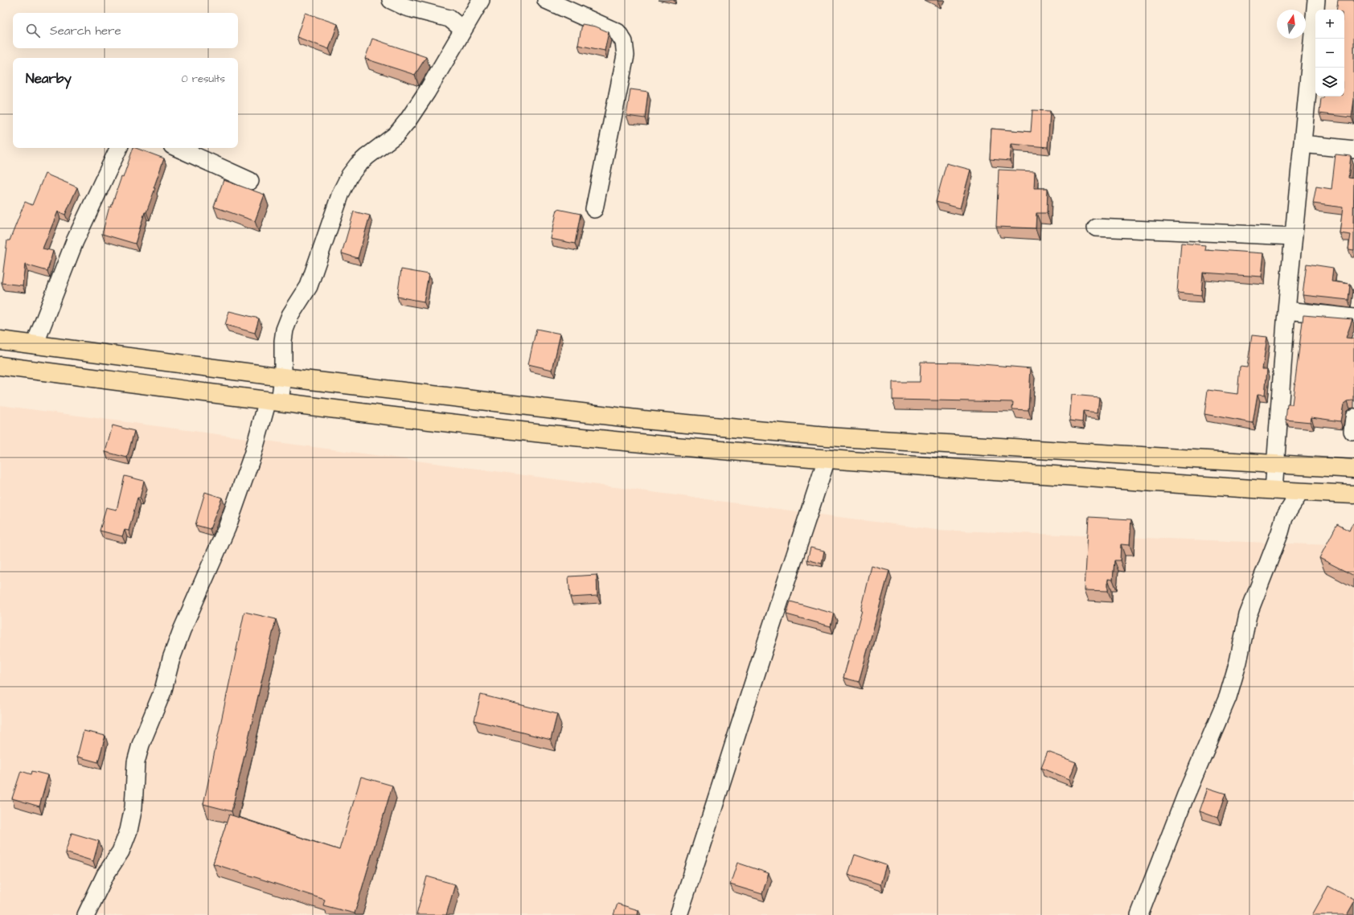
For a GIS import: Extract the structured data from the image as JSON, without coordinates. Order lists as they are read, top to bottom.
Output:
{
  "north": "top",
  "page": {
    "map_buttons": ["+", "−"],
    "search": "Search here",
    "heading": ["Nearby", "0 results"]
  }
}
